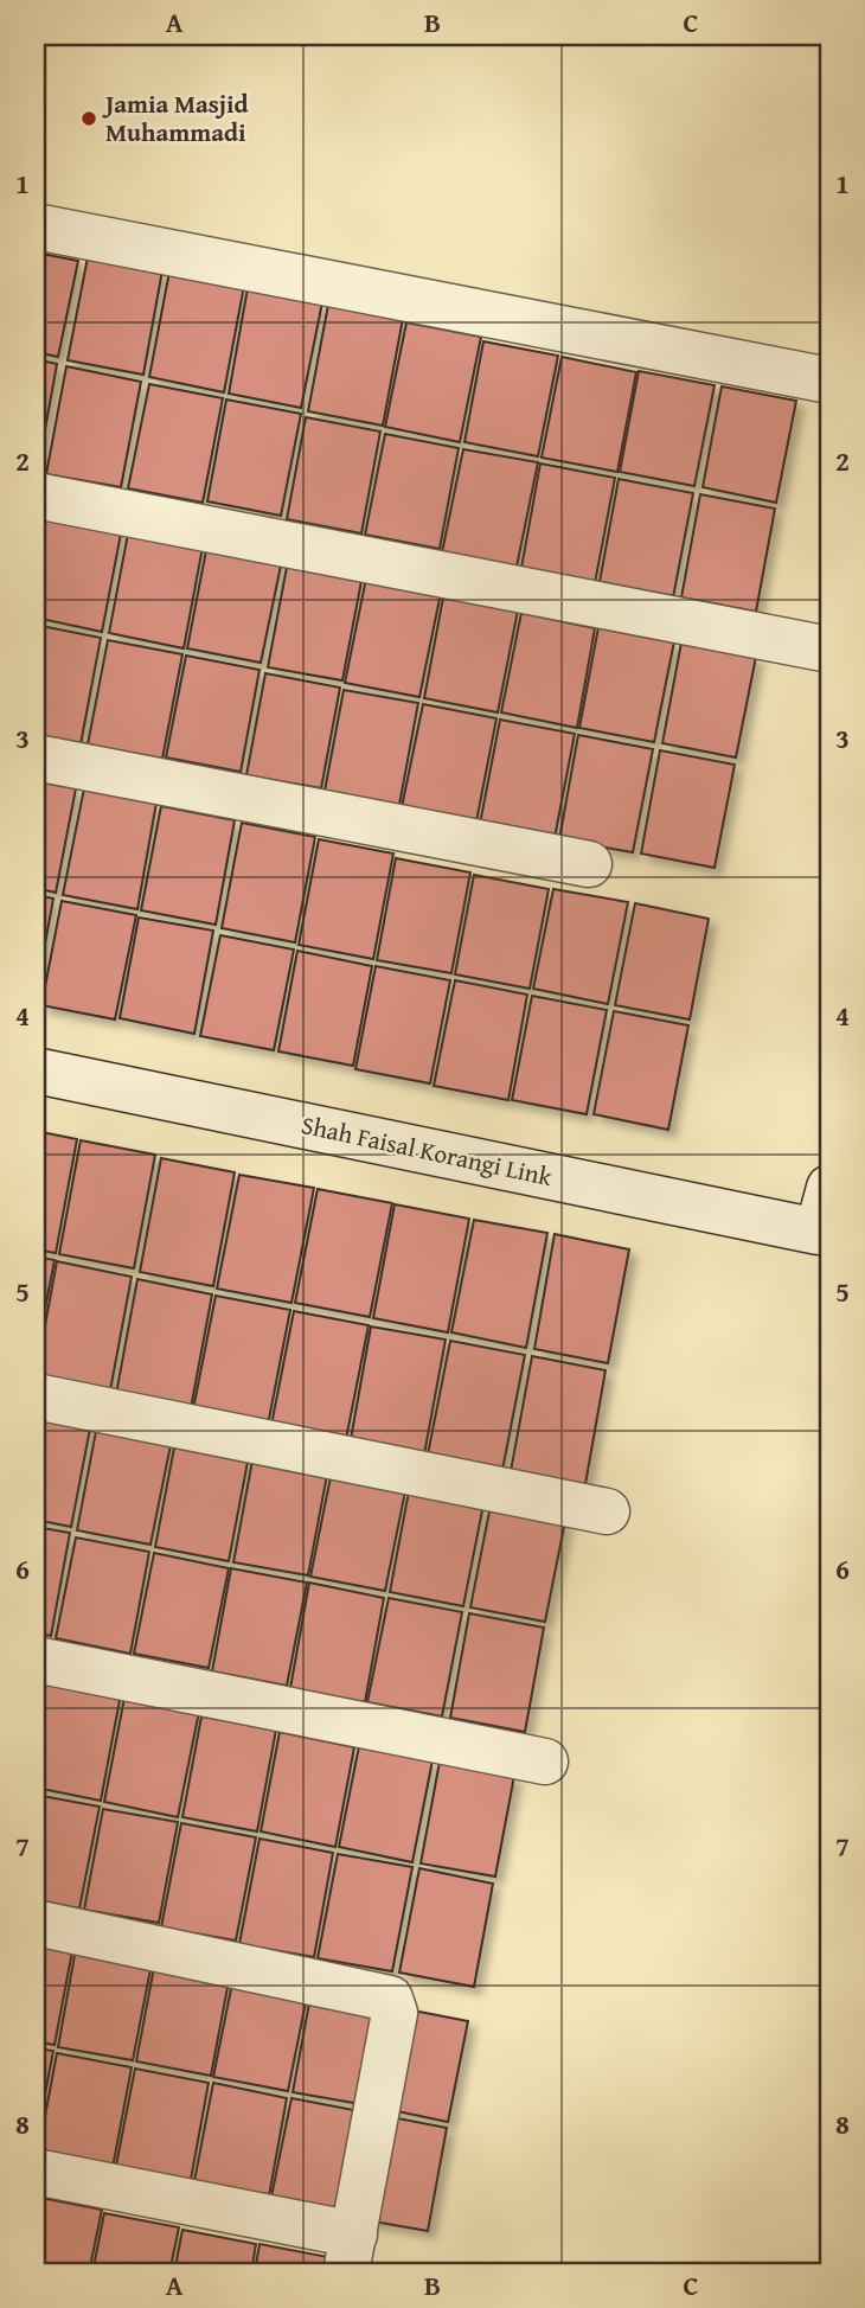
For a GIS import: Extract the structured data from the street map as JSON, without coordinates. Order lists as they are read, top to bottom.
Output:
{
  "streets": {
    "street": ["Shah Faisal Korangi Link"]
  },
  "places": ["Jamia Masjid Muhammadi"],
  "grid": {
    "columns": ["A", "B", "C"],
    "rows": [
      "1",
      "2",
      "3",
      "4",
      "5",
      "6",
      "7",
      "8"
    ]
  }
}
